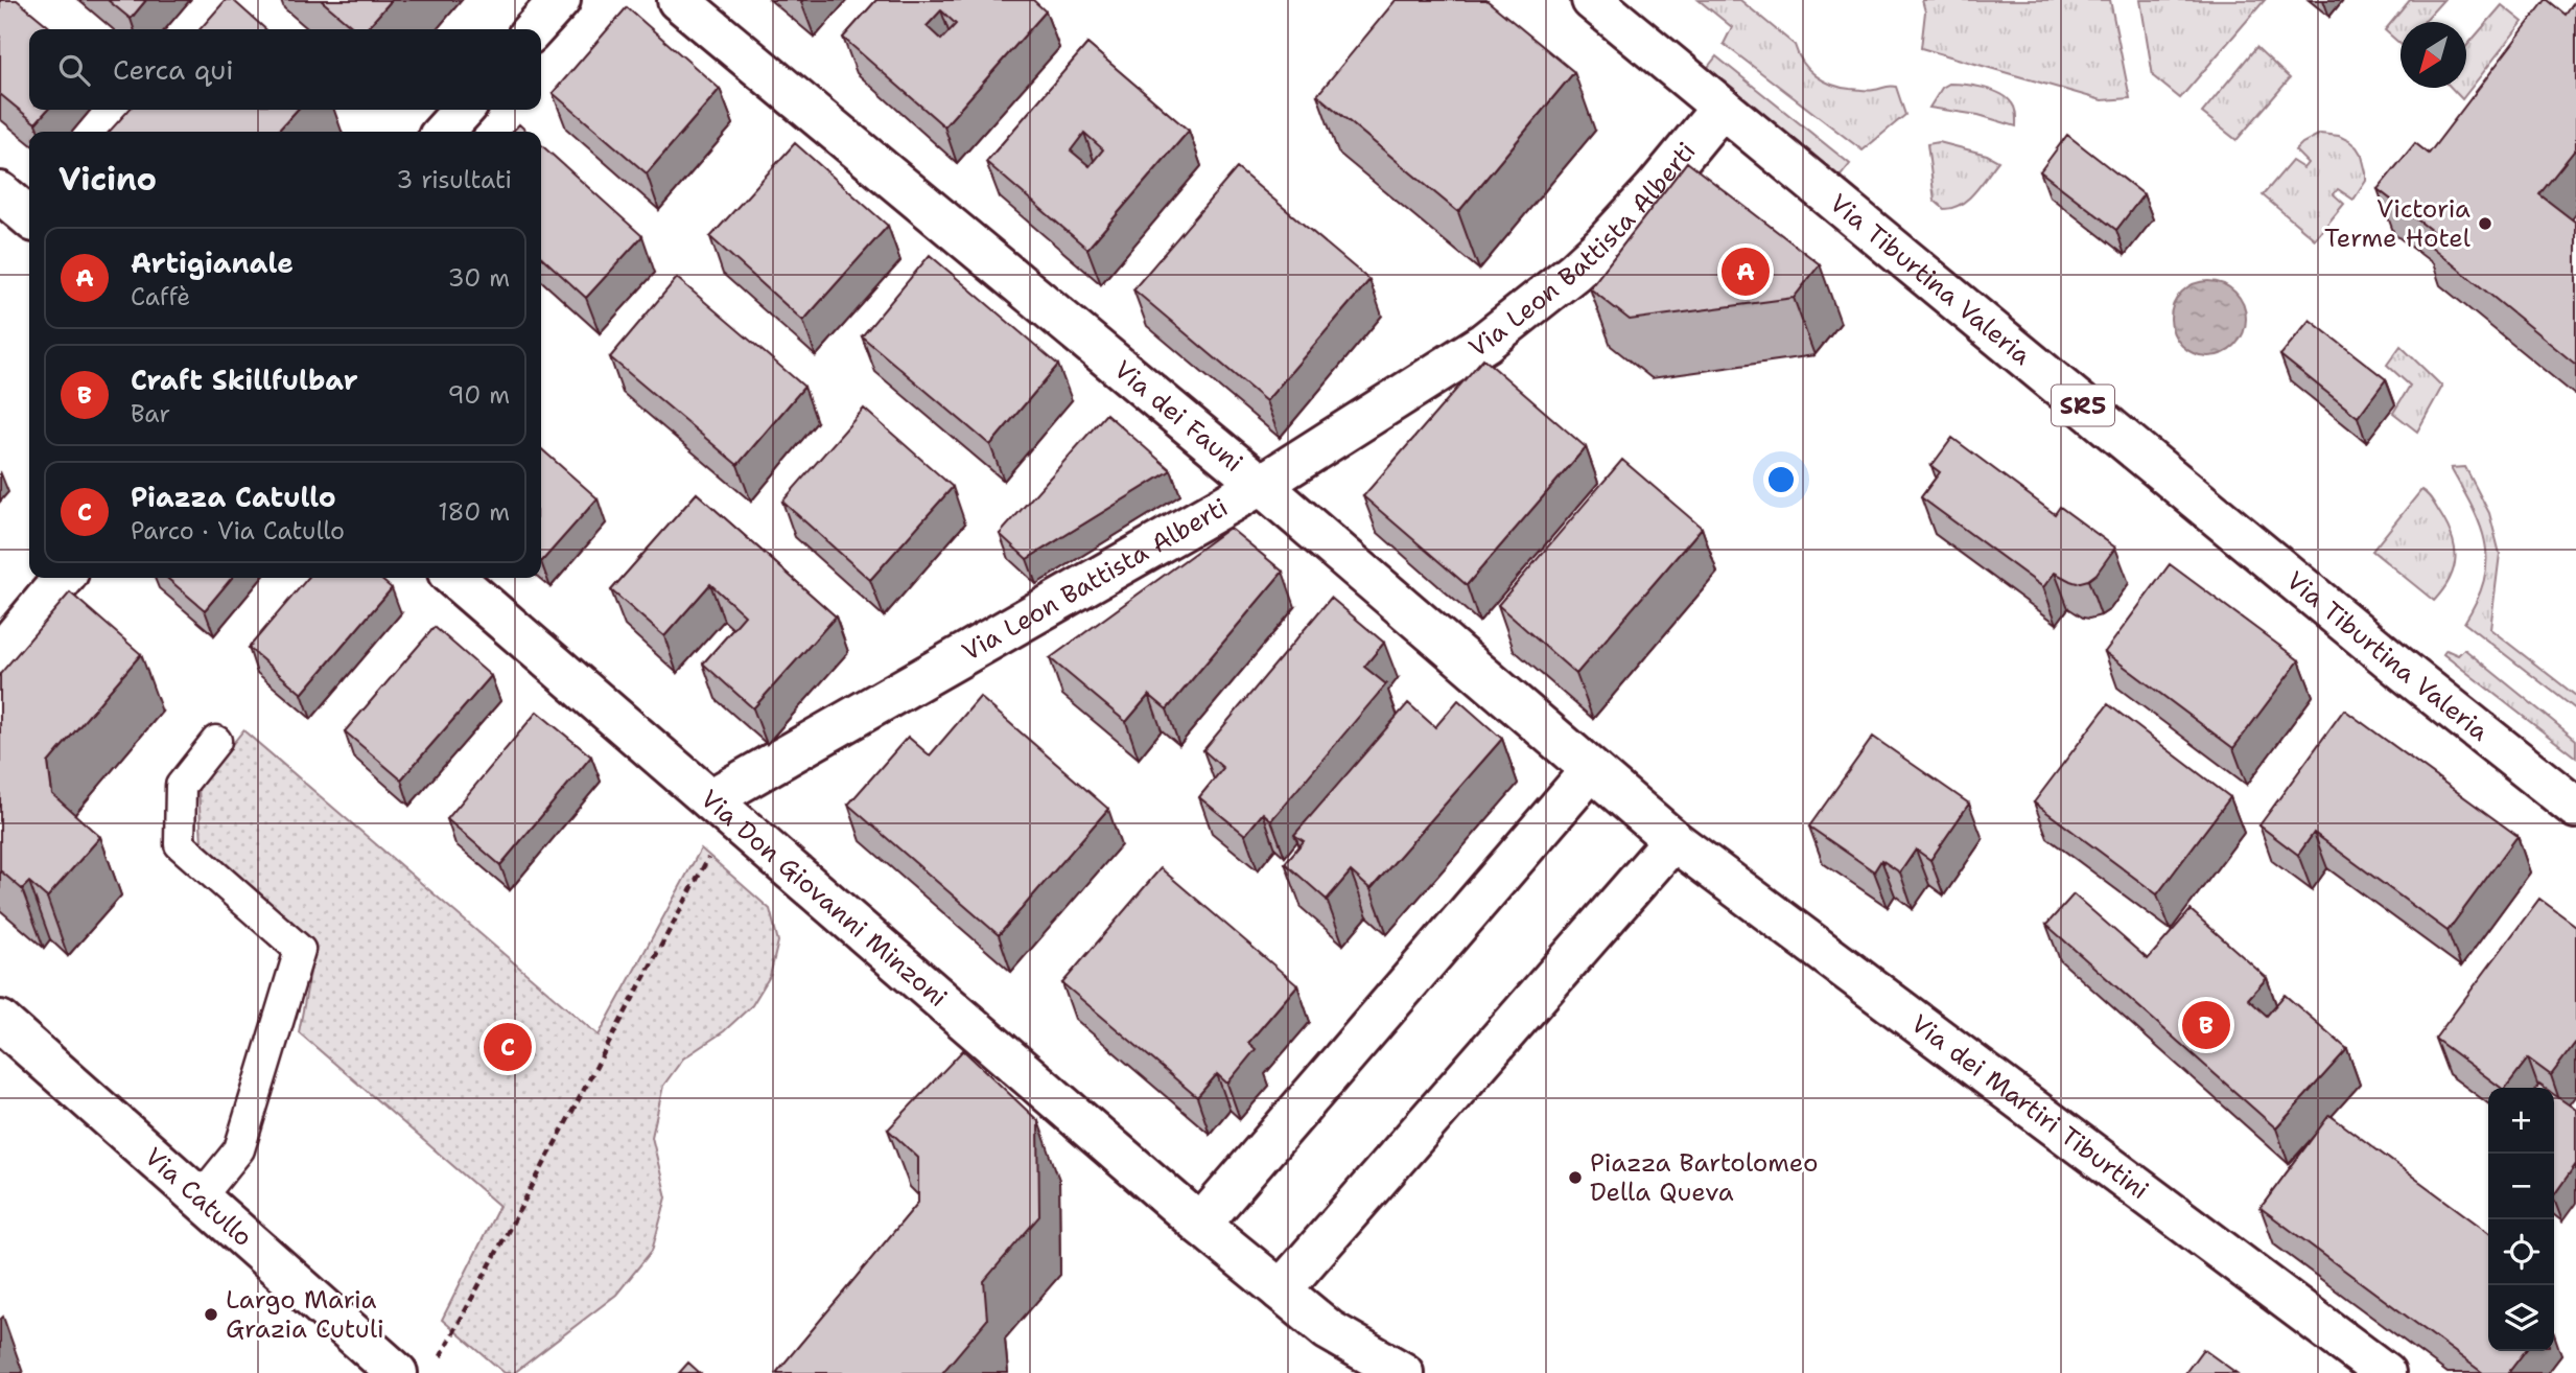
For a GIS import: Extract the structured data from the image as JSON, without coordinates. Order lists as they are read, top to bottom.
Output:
{
  "streets": {
    "street": [
      "Via Leon Battista Alberti",
      "Via Tiburtina Valeria",
      "SR5",
      "Via dei Fauni",
      "Via Don Giovanni Minzoni",
      "Via dei Martiri Tiburtini",
      "Via Catullo"
    ]
  },
  "crossings": [
    ["Via Leon Battista Alberti", "Via Tiburtina Valeria"],
    ["Via Leon Battista Alberti", "Via dei Fauni"],
    ["Via Leon Battista Alberti", "Via Don Giovanni Minzoni"],
    ["Via dei Fauni", "Via dei Martiri Tiburtini"]
  ],
  "places": ["Victoria Terme Hotel", "Piazza Bartolomeo Della Queva", "Largo Maria Grazia Cutuli"],
  "north": "bottom left",
  "page": {
    "search": "Cerca qui",
    "heading": ["Vicino", "3 risultati"],
    "list": [
      {
        "mark": "A",
        "name": "Artigianale",
        "note": "Caffè",
        "value": "30 m"
      },
      {
        "mark": "B",
        "name": "Craft Skillfulbar",
        "note": "Bar",
        "value": "90 m"
      },
      {
        "mark": "C",
        "name": "Piazza Catullo",
        "note": "Parco · Via Catullo",
        "value": "180 m"
      }
    ],
    "pins": ["A", "B", "C"],
    "map_buttons": ["+", "−"]
  }
}
